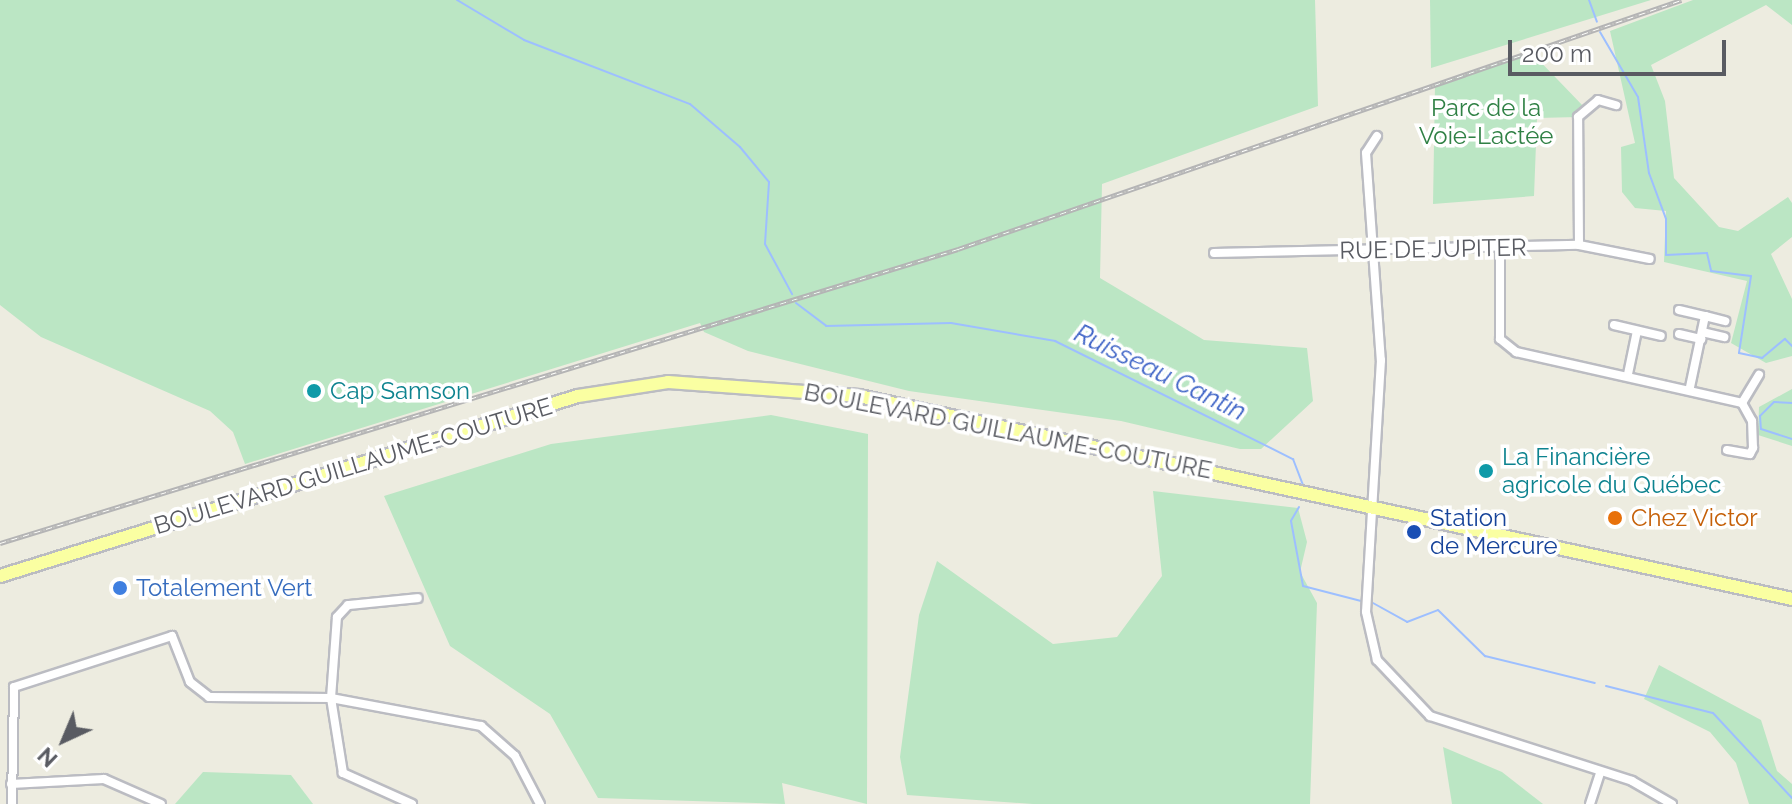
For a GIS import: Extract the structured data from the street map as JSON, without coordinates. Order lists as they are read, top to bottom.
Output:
{
  "streets": {
    "main road": ["BOULEVARD GUILLAUME-COUTURE"],
    "street": ["RUE DE JUPITER"]
  },
  "water": ["Ruisseau Cantin"],
  "parks": ["Parc de la Voie-Lactée"],
  "places": [
    "Cap Samson",
    "La Financière agricole du Québec",
    "Chez Victor",
    "Station de Mercure",
    "Totalement Vert"
  ],
  "scale_bar": "200 m",
  "north": "bottom left"
}
